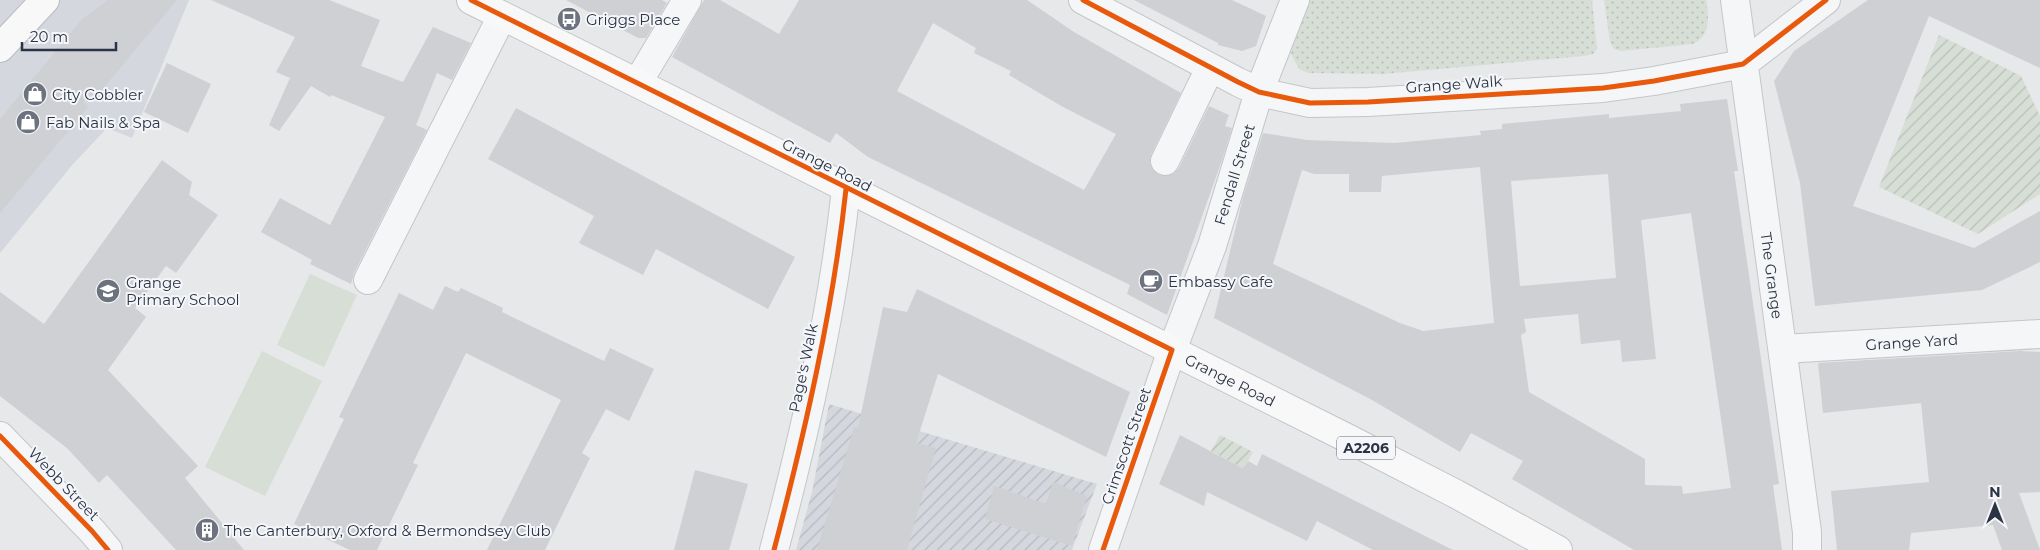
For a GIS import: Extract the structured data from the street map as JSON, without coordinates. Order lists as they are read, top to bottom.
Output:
{
  "streets": {
    "main road": ["Grange Road", "A2206"],
    "street": [
      "Grange Walk",
      "Fendall Street",
      "The Grange",
      "Grange Yard",
      "Page's Walk",
      "Crimscott Street",
      "Webb Street"
    ]
  },
  "crossings": [
    ["Grange Walk", "Fendall Street"],
    ["Grange Walk", "The Grange"],
    ["Grange Road", "Fendall Street"],
    ["Grange Road", "Page's Walk"],
    ["Grange Road", "Crimscott Street"],
    ["Fendall Street", "Crimscott Street"],
    ["The Grange", "Grange Yard"]
  ],
  "places": {
    "bus stop": ["Griggs Place"],
    "shop": ["City Cobbler", "Fab Nails & Spa"],
    "cafe": ["Embassy Cafe"],
    "school or university": ["Grange Primary School"],
    "building": ["The Canterbury, Oxford & Bermondsey Club"]
  },
  "scale_bar": "20 m",
  "north": "top"
}
